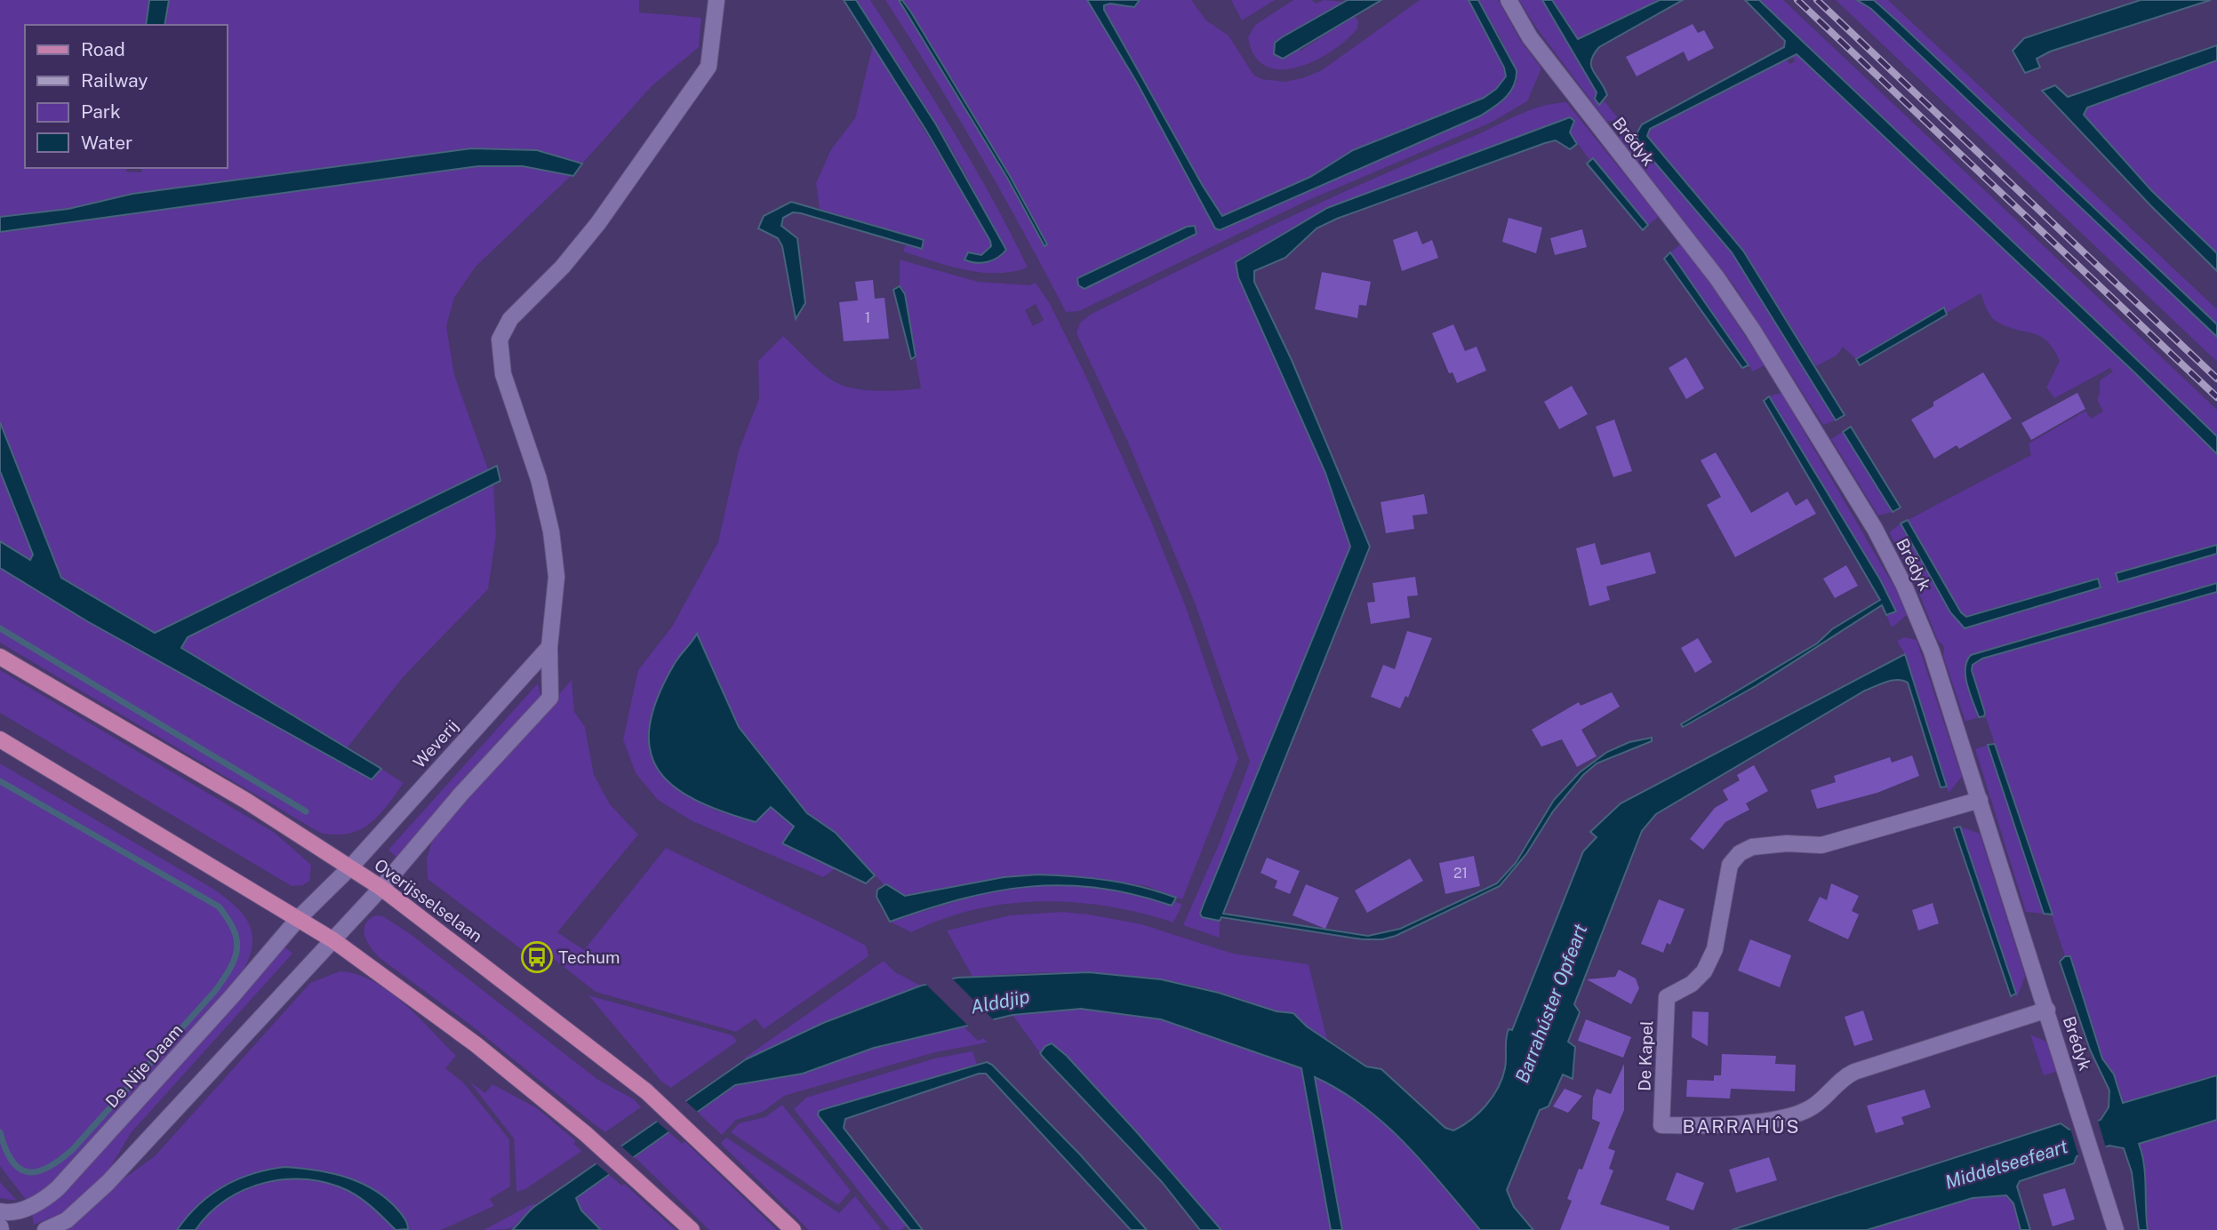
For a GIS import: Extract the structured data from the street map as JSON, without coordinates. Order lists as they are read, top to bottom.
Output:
{
  "streets": {
    "main road": ["Overijsselselaan"],
    "street": [
      "Brédyk",
      "Weverij",
      "De Kapel",
      "De Nije Daam"
    ]
  },
  "crossings": [
    ["Brédyk", "De Kapel"],
    ["Weverij", "Overijsselselaan"],
    ["Weverij", "De Nije Daam"]
  ],
  "districts": ["BARRAHÛS"],
  "water": ["Alddjip", "Barrahúster Opfeart", "Middelseefeart"],
  "places": {
    "bus stop": ["Techum"]
  },
  "house_numbers": ["1", "21"],
  "legend": [
    "Road",
    "Railway",
    "Park",
    "Water"
  ]
}
